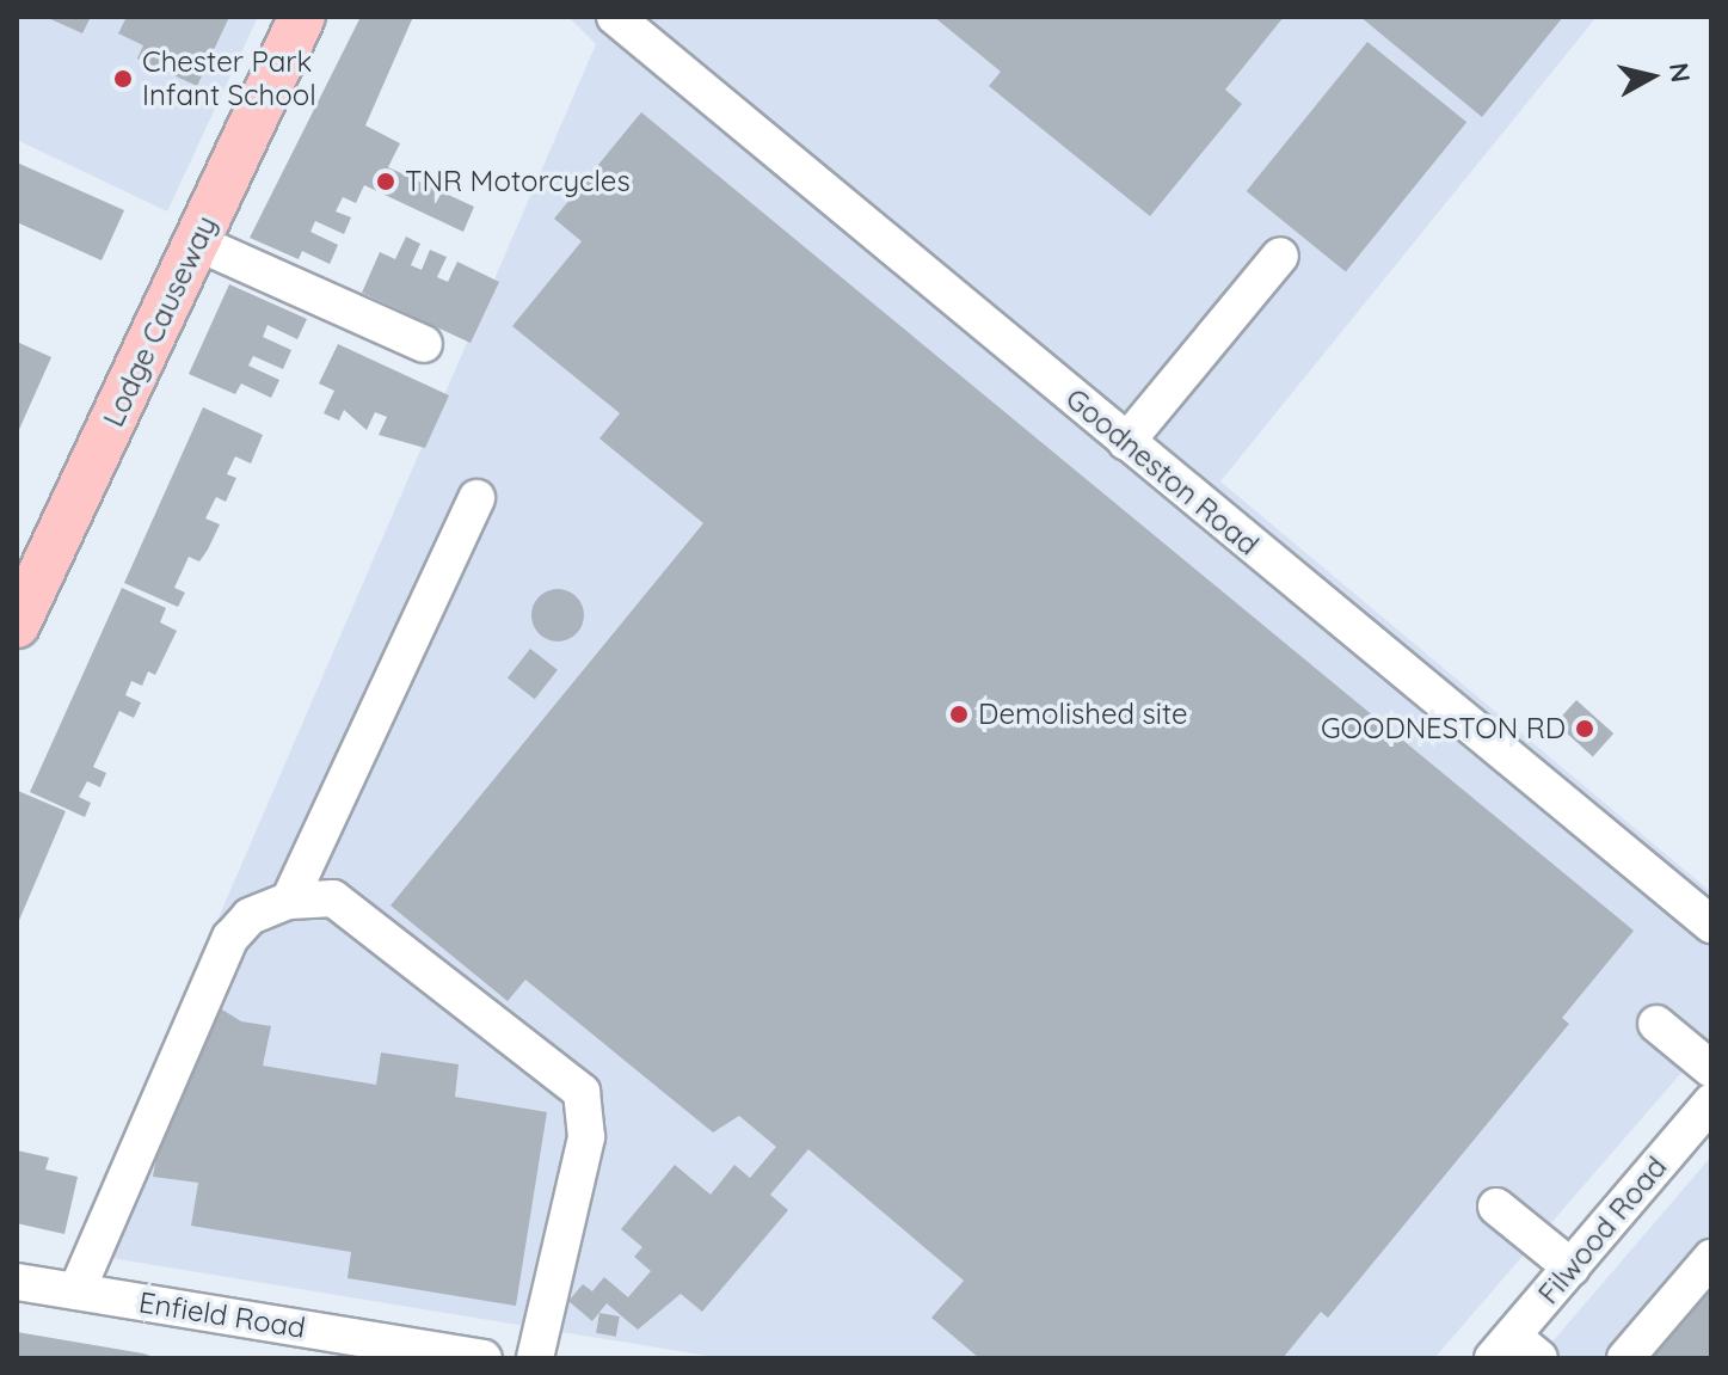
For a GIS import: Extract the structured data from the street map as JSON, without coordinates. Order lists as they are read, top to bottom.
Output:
{
  "streets": {
    "main road": ["Lodge Causeway"],
    "street": ["Goodneston Road", "Filwood Road", "Enfield Road"]
  },
  "places": [
    "Chester Park Infant School",
    "TNR Motorcycles",
    "Demolished site",
    "GOODNESTON RD"
  ],
  "north": "right"
}
